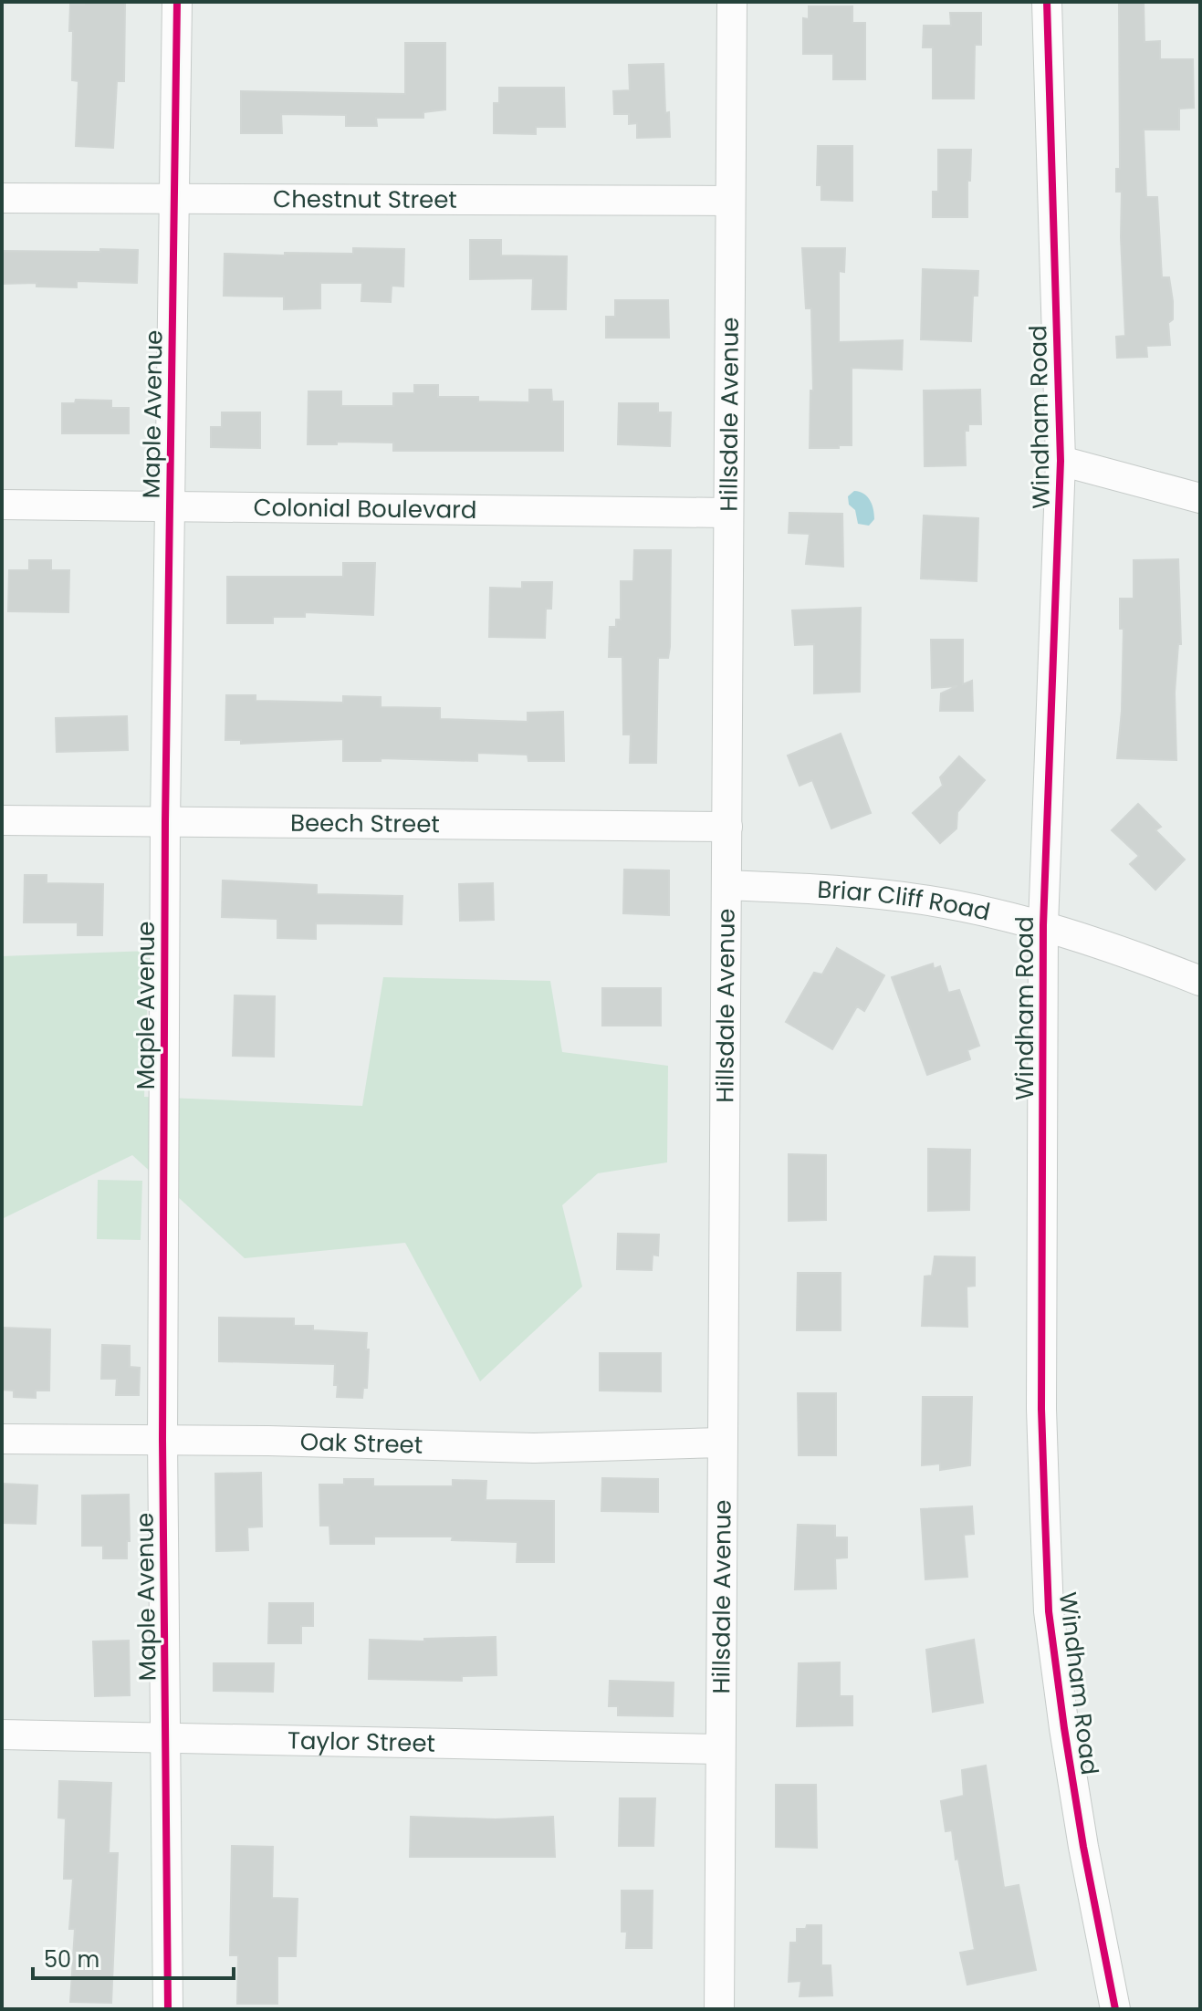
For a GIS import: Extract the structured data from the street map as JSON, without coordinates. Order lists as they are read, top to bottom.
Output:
{
  "streets": {
    "street": [
      "Chestnut Street",
      "Maple Avenue",
      "Hillsdale Avenue",
      "Windham Road",
      "Colonial Boulevard",
      "Beech Street",
      "Briar Cliff Road",
      "Oak Street",
      "Taylor Street"
    ]
  },
  "crossings": [
    ["Chestnut Street", "Maple Avenue"],
    ["Chestnut Street", "Hillsdale Avenue"],
    ["Maple Avenue", "Colonial Boulevard"],
    ["Maple Avenue", "Beech Street"],
    ["Maple Avenue", "Oak Street"],
    ["Maple Avenue", "Taylor Street"],
    ["Hillsdale Avenue", "Colonial Boulevard"],
    ["Hillsdale Avenue", "Beech Street"],
    ["Hillsdale Avenue", "Briar Cliff Road"],
    ["Hillsdale Avenue", "Oak Street"],
    ["Hillsdale Avenue", "Taylor Street"],
    ["Windham Road", "Briar Cliff Road"]
  ],
  "scale_bar": "50 m"
}
